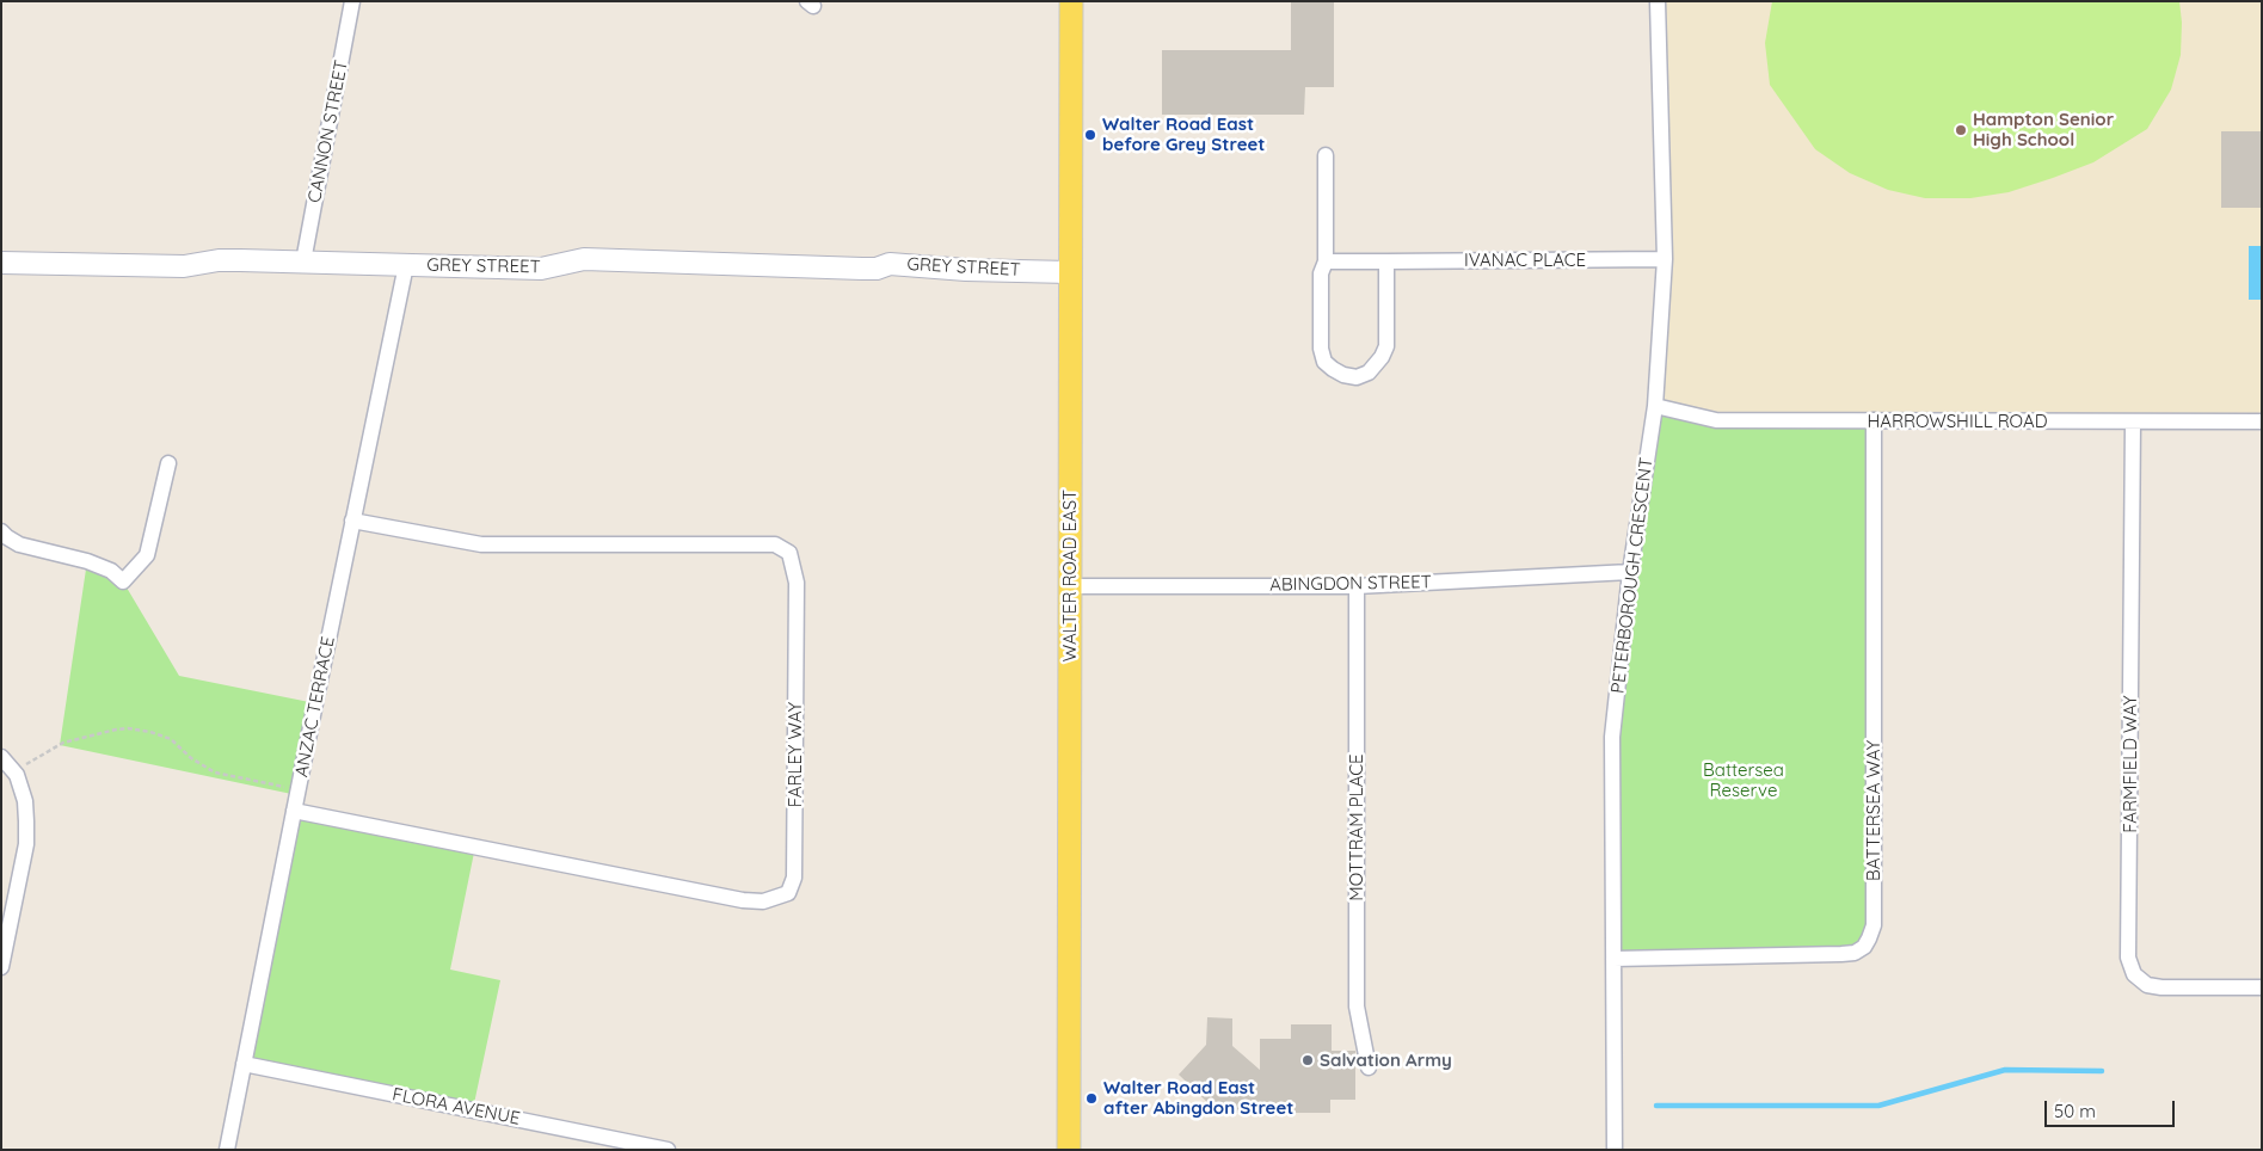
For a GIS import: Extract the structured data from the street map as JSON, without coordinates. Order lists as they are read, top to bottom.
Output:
{
  "streets": {
    "main road": ["WALTER ROAD EAST"],
    "street": [
      "CANNON STREET",
      "IVANAC PLACE",
      "GREY STREET",
      "HARROWSHILL ROAD",
      "PETERBOROUGH CRESCENT",
      "ABINGDON STREET",
      "ANZAC TERRACE",
      "FARLEY WAY",
      "FARMFIELD WAY",
      "BATTERSEA WAY",
      "MOTTRAM PLACE",
      "FLORA AVENUE"
    ]
  },
  "crossings": [
    ["CANNON STREET", "GREY STREET"],
    ["IVANAC PLACE", "PETERBOROUGH CRESCENT"],
    ["GREY STREET", "WALTER ROAD EAST"],
    ["GREY STREET", "ANZAC TERRACE"],
    ["HARROWSHILL ROAD", "PETERBOROUGH CRESCENT"],
    ["HARROWSHILL ROAD", "FARMFIELD WAY"],
    ["HARROWSHILL ROAD", "BATTERSEA WAY"],
    ["WALTER ROAD EAST", "ABINGDON STREET"],
    ["PETERBOROUGH CRESCENT", "ABINGDON STREET"],
    ["PETERBOROUGH CRESCENT", "BATTERSEA WAY"],
    ["ABINGDON STREET", "MOTTRAM PLACE"],
    ["ANZAC TERRACE", "FARLEY WAY"],
    ["ANZAC TERRACE", "FLORA AVENUE"]
  ],
  "parks": ["Battersea Reserve"],
  "places": [
    "Hampton Senior High School",
    "Walter Road East before Grey Street",
    "Salvation Army",
    "Walter Road East after Abingdon Street"
  ],
  "scale_bar": "50 m"
}
